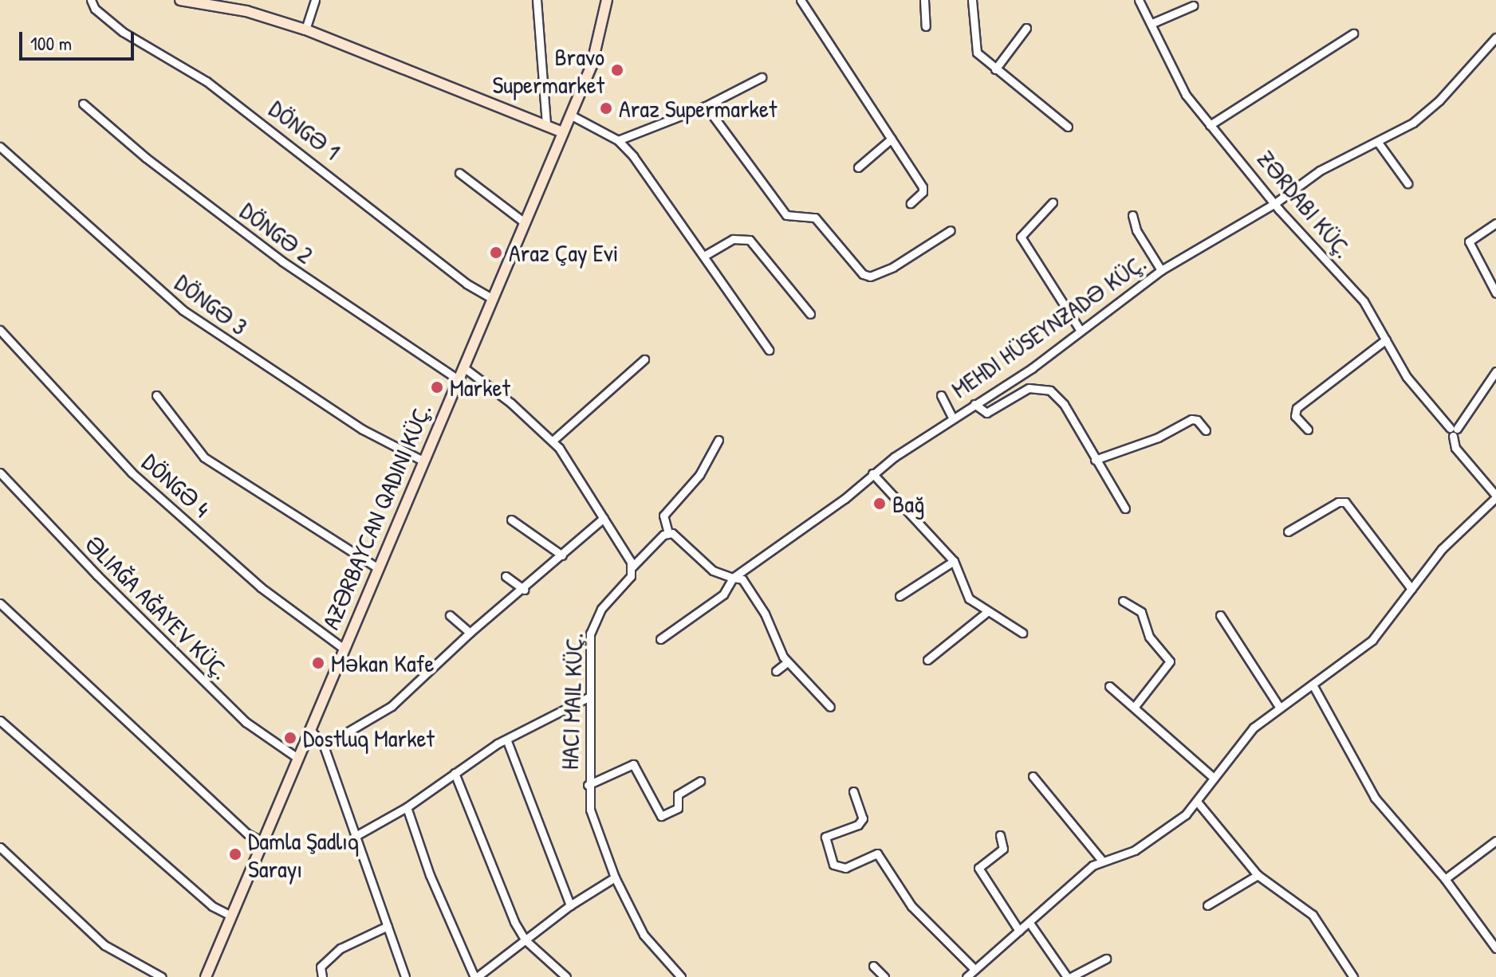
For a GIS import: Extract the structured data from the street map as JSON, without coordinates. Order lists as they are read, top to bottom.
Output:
{
  "streets": {
    "street": [
      "DÖNGƏ 1",
      "ZƏRDABI KÜÇ.",
      "DÖNGƏ 2",
      "DÖNGƏ 3",
      "MEHDI HÜSEYNZADƏ KÜÇ.",
      "DÖNGƏ 4",
      "ƏLIAĞA AĞAYEV KÜÇ."
    ]
  },
  "crossings": [
    ["ZƏRDABI KÜÇ.", "MEHDI HÜSEYNZADƏ KÜÇ."]
  ],
  "places": [
    "Bravo Supermarket",
    "Araz Supermarket",
    "Araz Çay Evi",
    "Market",
    "Bağ",
    "Məkan Kafe",
    "Dostluq Market",
    "Damla Şadlıq Sarayı"
  ],
  "scale_bar": "100 m"
}
